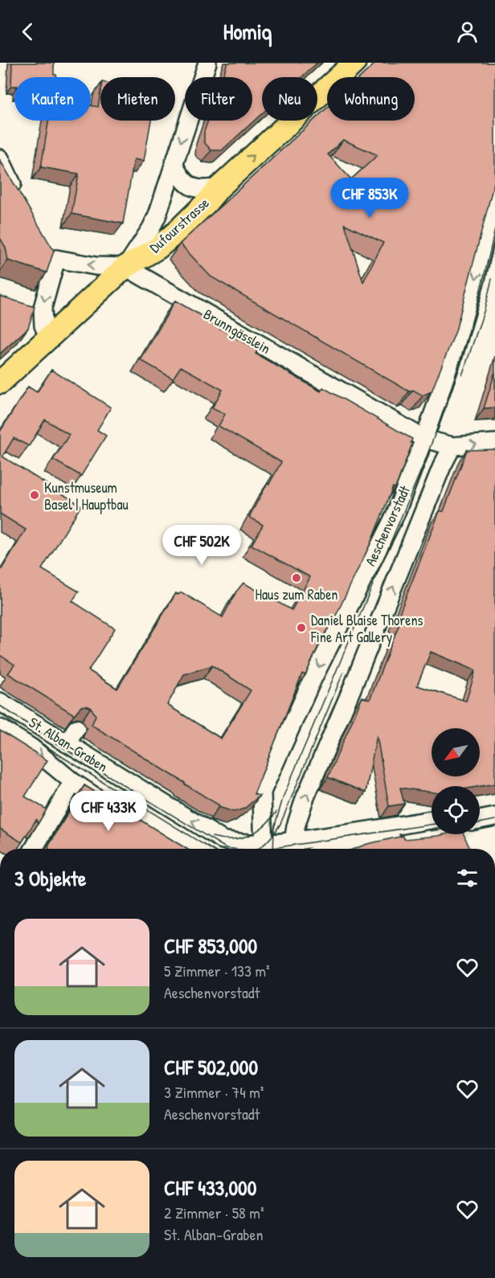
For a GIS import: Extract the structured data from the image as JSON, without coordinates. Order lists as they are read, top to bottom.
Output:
{
  "streets": {
    "main road": ["Dufourstrasse"],
    "street": ["Brunngässlein", "Aeschenvorstadt", "St. Alban-Graben"]
  },
  "crossings": [
    ["Dufourstrasse", "Brunngässlein"],
    ["Brunngässlein", "Aeschenvorstadt"],
    ["Aeschenvorstadt", "St. Alban-Graben"]
  ],
  "one_way": ["Dufourstrasse"],
  "places": ["Kunstmuseum Basel | Hauptbau", "Haus zum Raben", "Daniel Blaise Thorens Fine Art Gallery"],
  "north": "bottom left",
  "page": {
    "header": "Homiq",
    "chip": [
      "Kaufen",
      "Mieten",
      "Filter",
      "Neu",
      "Wohnung"
    ],
    "price": ["CHF 853K", "CHF 502K", "CHF 433K"],
    "heading": "3 Objekte",
    "list": [
      {
        "name": "CHF 853,000",
        "note": "5 Zimmer · 133 m² · Aeschenvorstadt"
      },
      {
        "name": "CHF 502,000",
        "note": "3 Zimmer · 74 m² · Aeschenvorstadt"
      },
      {
        "name": "CHF 433,000",
        "note": "2 Zimmer · 58 m² · St. Alban-Graben"
      }
    ]
  }
}
